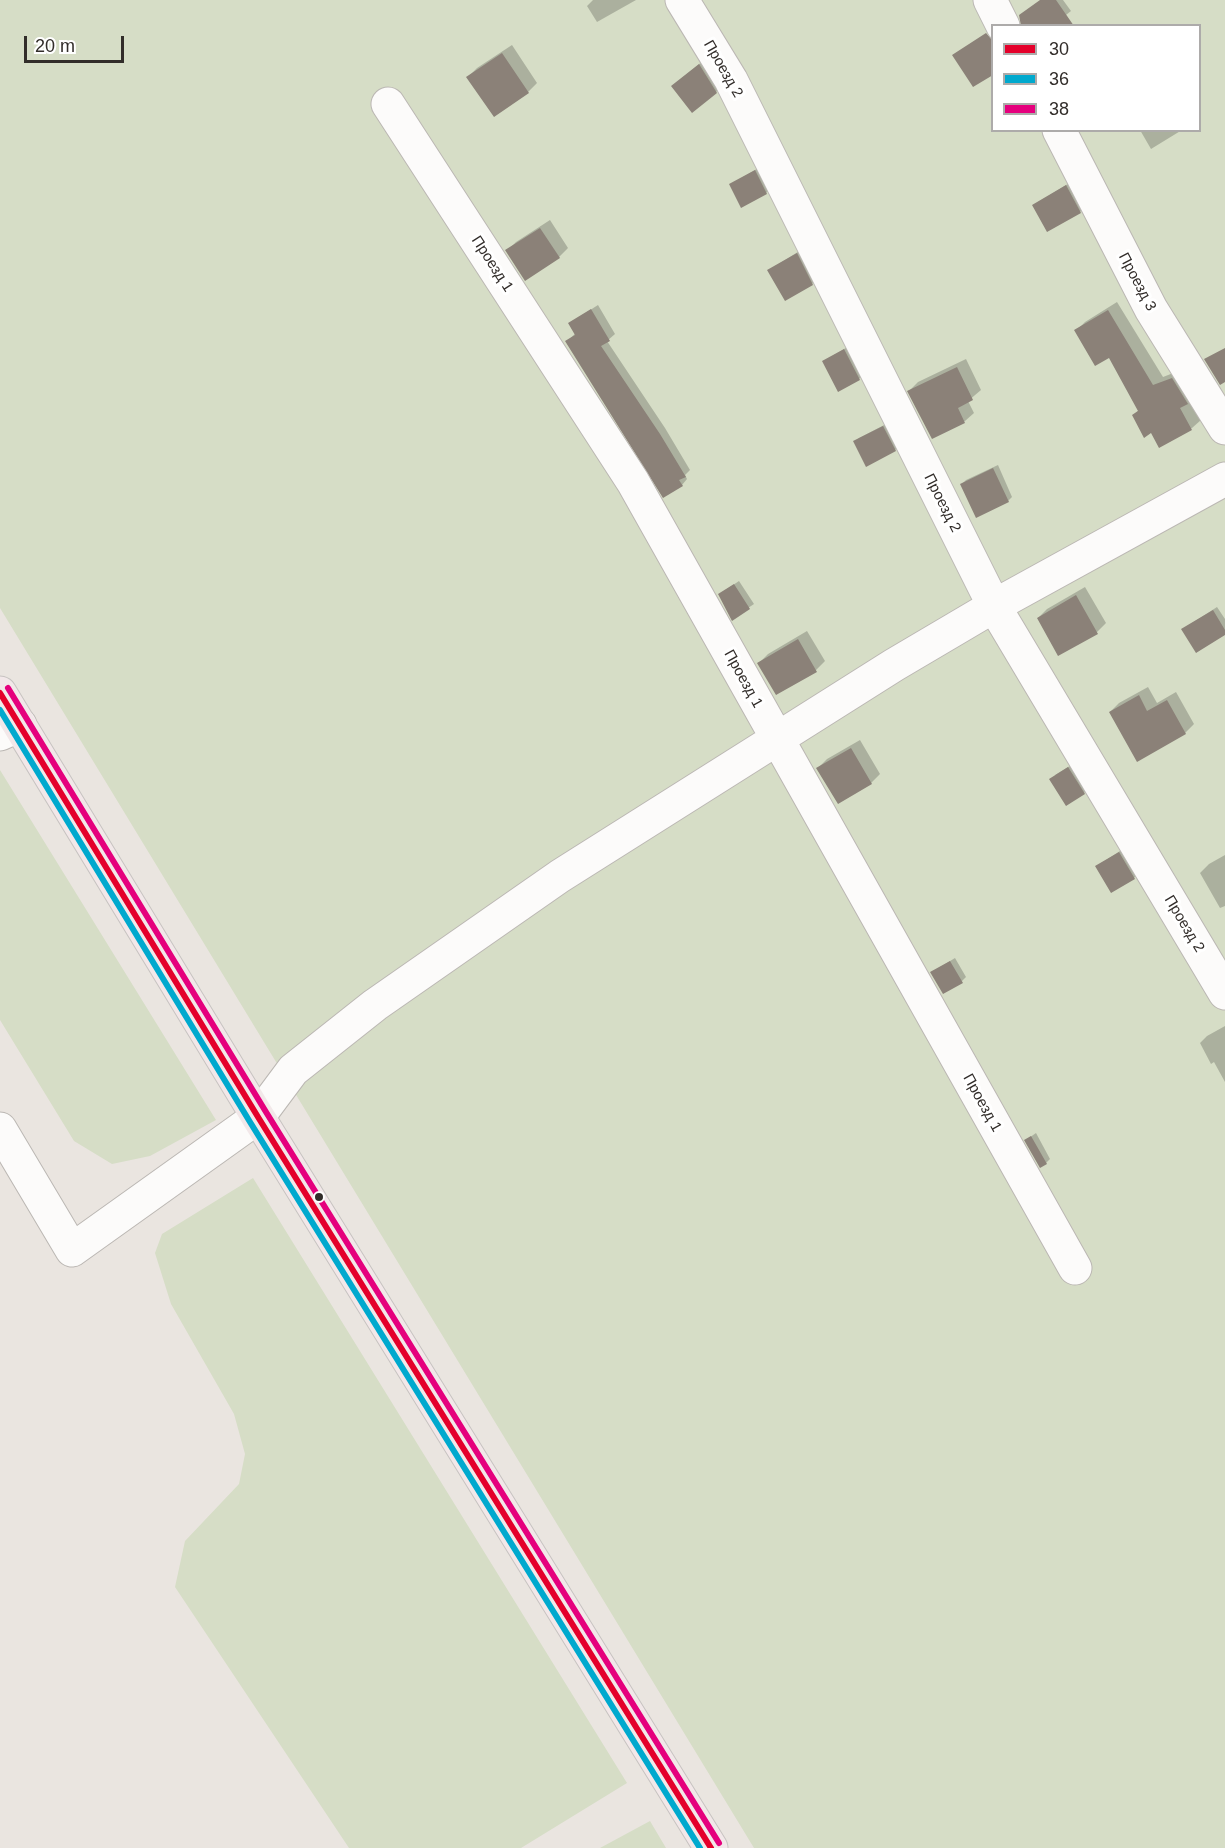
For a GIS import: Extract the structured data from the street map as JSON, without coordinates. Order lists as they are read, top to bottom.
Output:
{
  "streets": {
    "street": ["Проезд 2", "Проезд 1", "Проезд 3"]
  },
  "lines": ["transit line 38", "transit line 30", "transit line 36"],
  "legend": ["30", "36", "38"],
  "scale_bar": "20 m"
}
